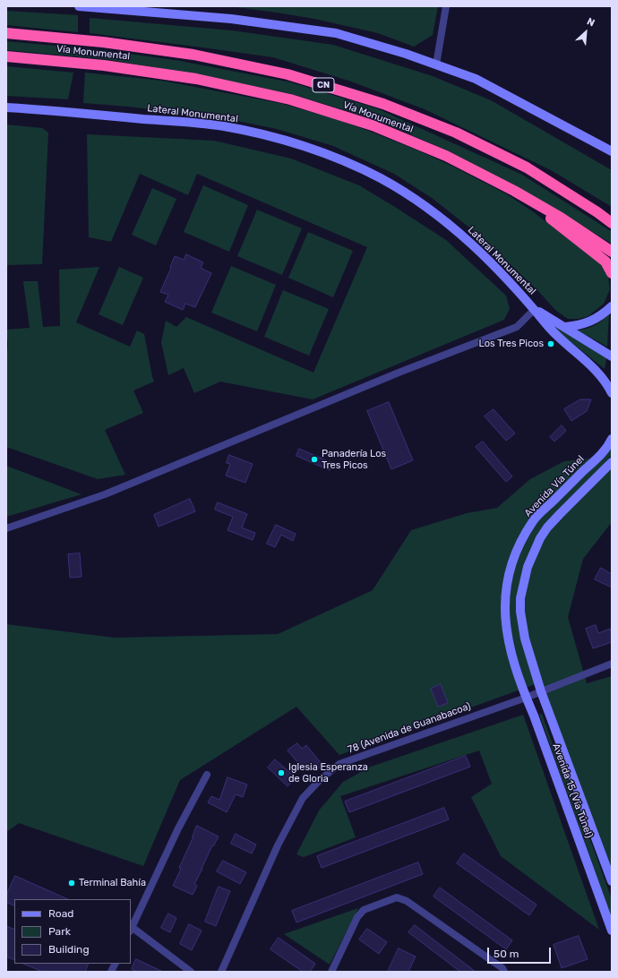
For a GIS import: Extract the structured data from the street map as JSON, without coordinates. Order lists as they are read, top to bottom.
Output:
{
  "streets": {
    "highway": ["Vía Monumental", "CN"],
    "street": [
      "Lateral Monumental",
      "Avenida Vía Túnel",
      "78 (Avenida de Guanabacoa)",
      "Avenida 15 (Vía Túnel)"
    ]
  },
  "crossings": [
    ["Avenida Vía Túnel", "Avenida 15 (Vía Túnel)"],
    ["78 (Avenida de Guanabacoa)", "Avenida 15 (Vía Túnel)"]
  ],
  "places": [
    "Los Tres Picos",
    "Panadería Los Tres Picos",
    "Iglesia Esperanza de Gloria",
    "Terminal Bahía"
  ],
  "legend": ["Road", "Park", "Building"],
  "scale_bar": "50 m",
  "north": "top right"
}
